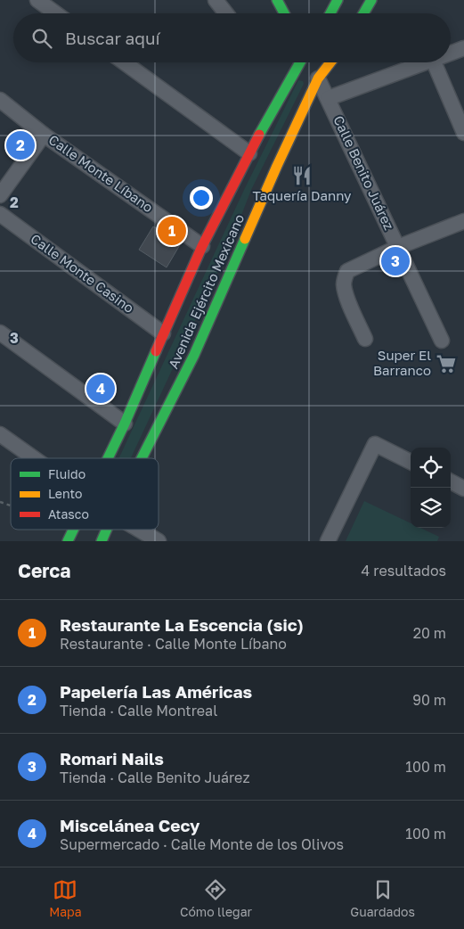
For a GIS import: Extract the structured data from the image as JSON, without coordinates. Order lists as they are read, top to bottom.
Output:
{
  "streets": {
    "main road": ["Avenida Ejército Mexicano"],
    "street": ["Calle Benito Juárez", "Calle Monte Líbano", "Calle Monte Casino"]
  },
  "crossings": [
    ["Calle Benito Juárez", "Avenida Ejército Mexicano"],
    ["Calle Monte Líbano", "Avenida Ejército Mexicano"],
    ["Calle Monte Casino", "Avenida Ejército Mexicano"]
  ],
  "places": {
    "restaurant": ["Taquería Danny"],
    "supermarket": ["Super El Barranco"]
  },
  "legend": ["Fluido", "Lento", "Atasco"],
  "page": {
    "search": "Buscar aquí",
    "pins": [
      "2",
      "1",
      "3",
      "4"
    ],
    "heading": ["Cerca", "4 resultados"],
    "list": [
      {
        "mark": "1",
        "name": "Restaurante La Escencia (sic)",
        "note": "Restaurante · Calle Monte Líbano",
        "value": "20 m"
      },
      {
        "mark": "2",
        "name": "Papelería Las Américas",
        "note": "Tienda · Calle Montreal",
        "value": "90 m"
      },
      {
        "mark": "3",
        "name": "Romari Nails",
        "note": "Tienda · Calle Benito Juárez",
        "value": "100 m"
      },
      {
        "mark": "4",
        "name": "Miscelánea Cecy",
        "note": "Supermercado · Calle Monte de los Olivos",
        "value": "100 m"
      }
    ],
    "nav": ["Mapa", "Cómo llegar", "Guardados"]
  },
  "grid": {
    "rows": ["2", "3"]
  }
}
